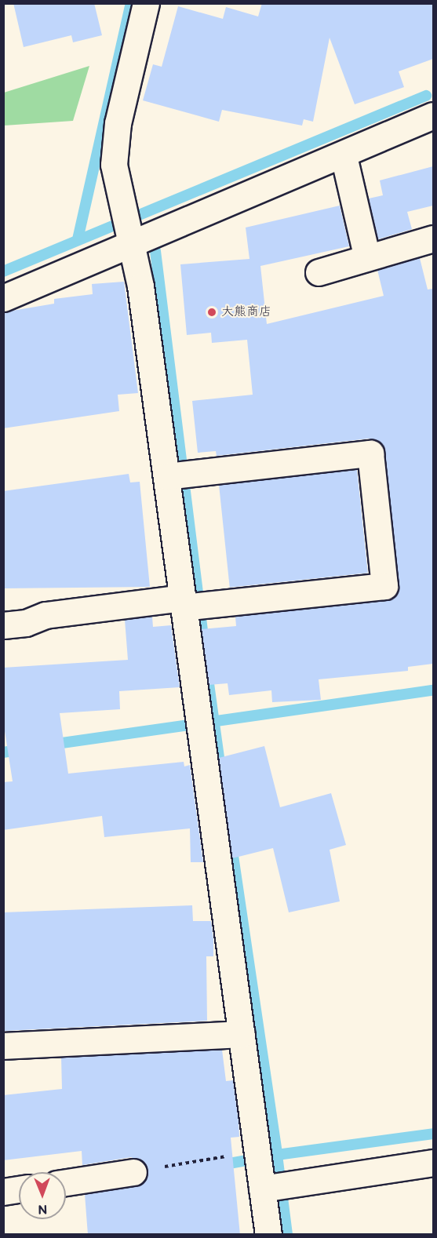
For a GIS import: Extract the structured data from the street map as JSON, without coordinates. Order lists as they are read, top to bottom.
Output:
{
  "places": ["大熊商店"],
  "north": "bottom"
}
